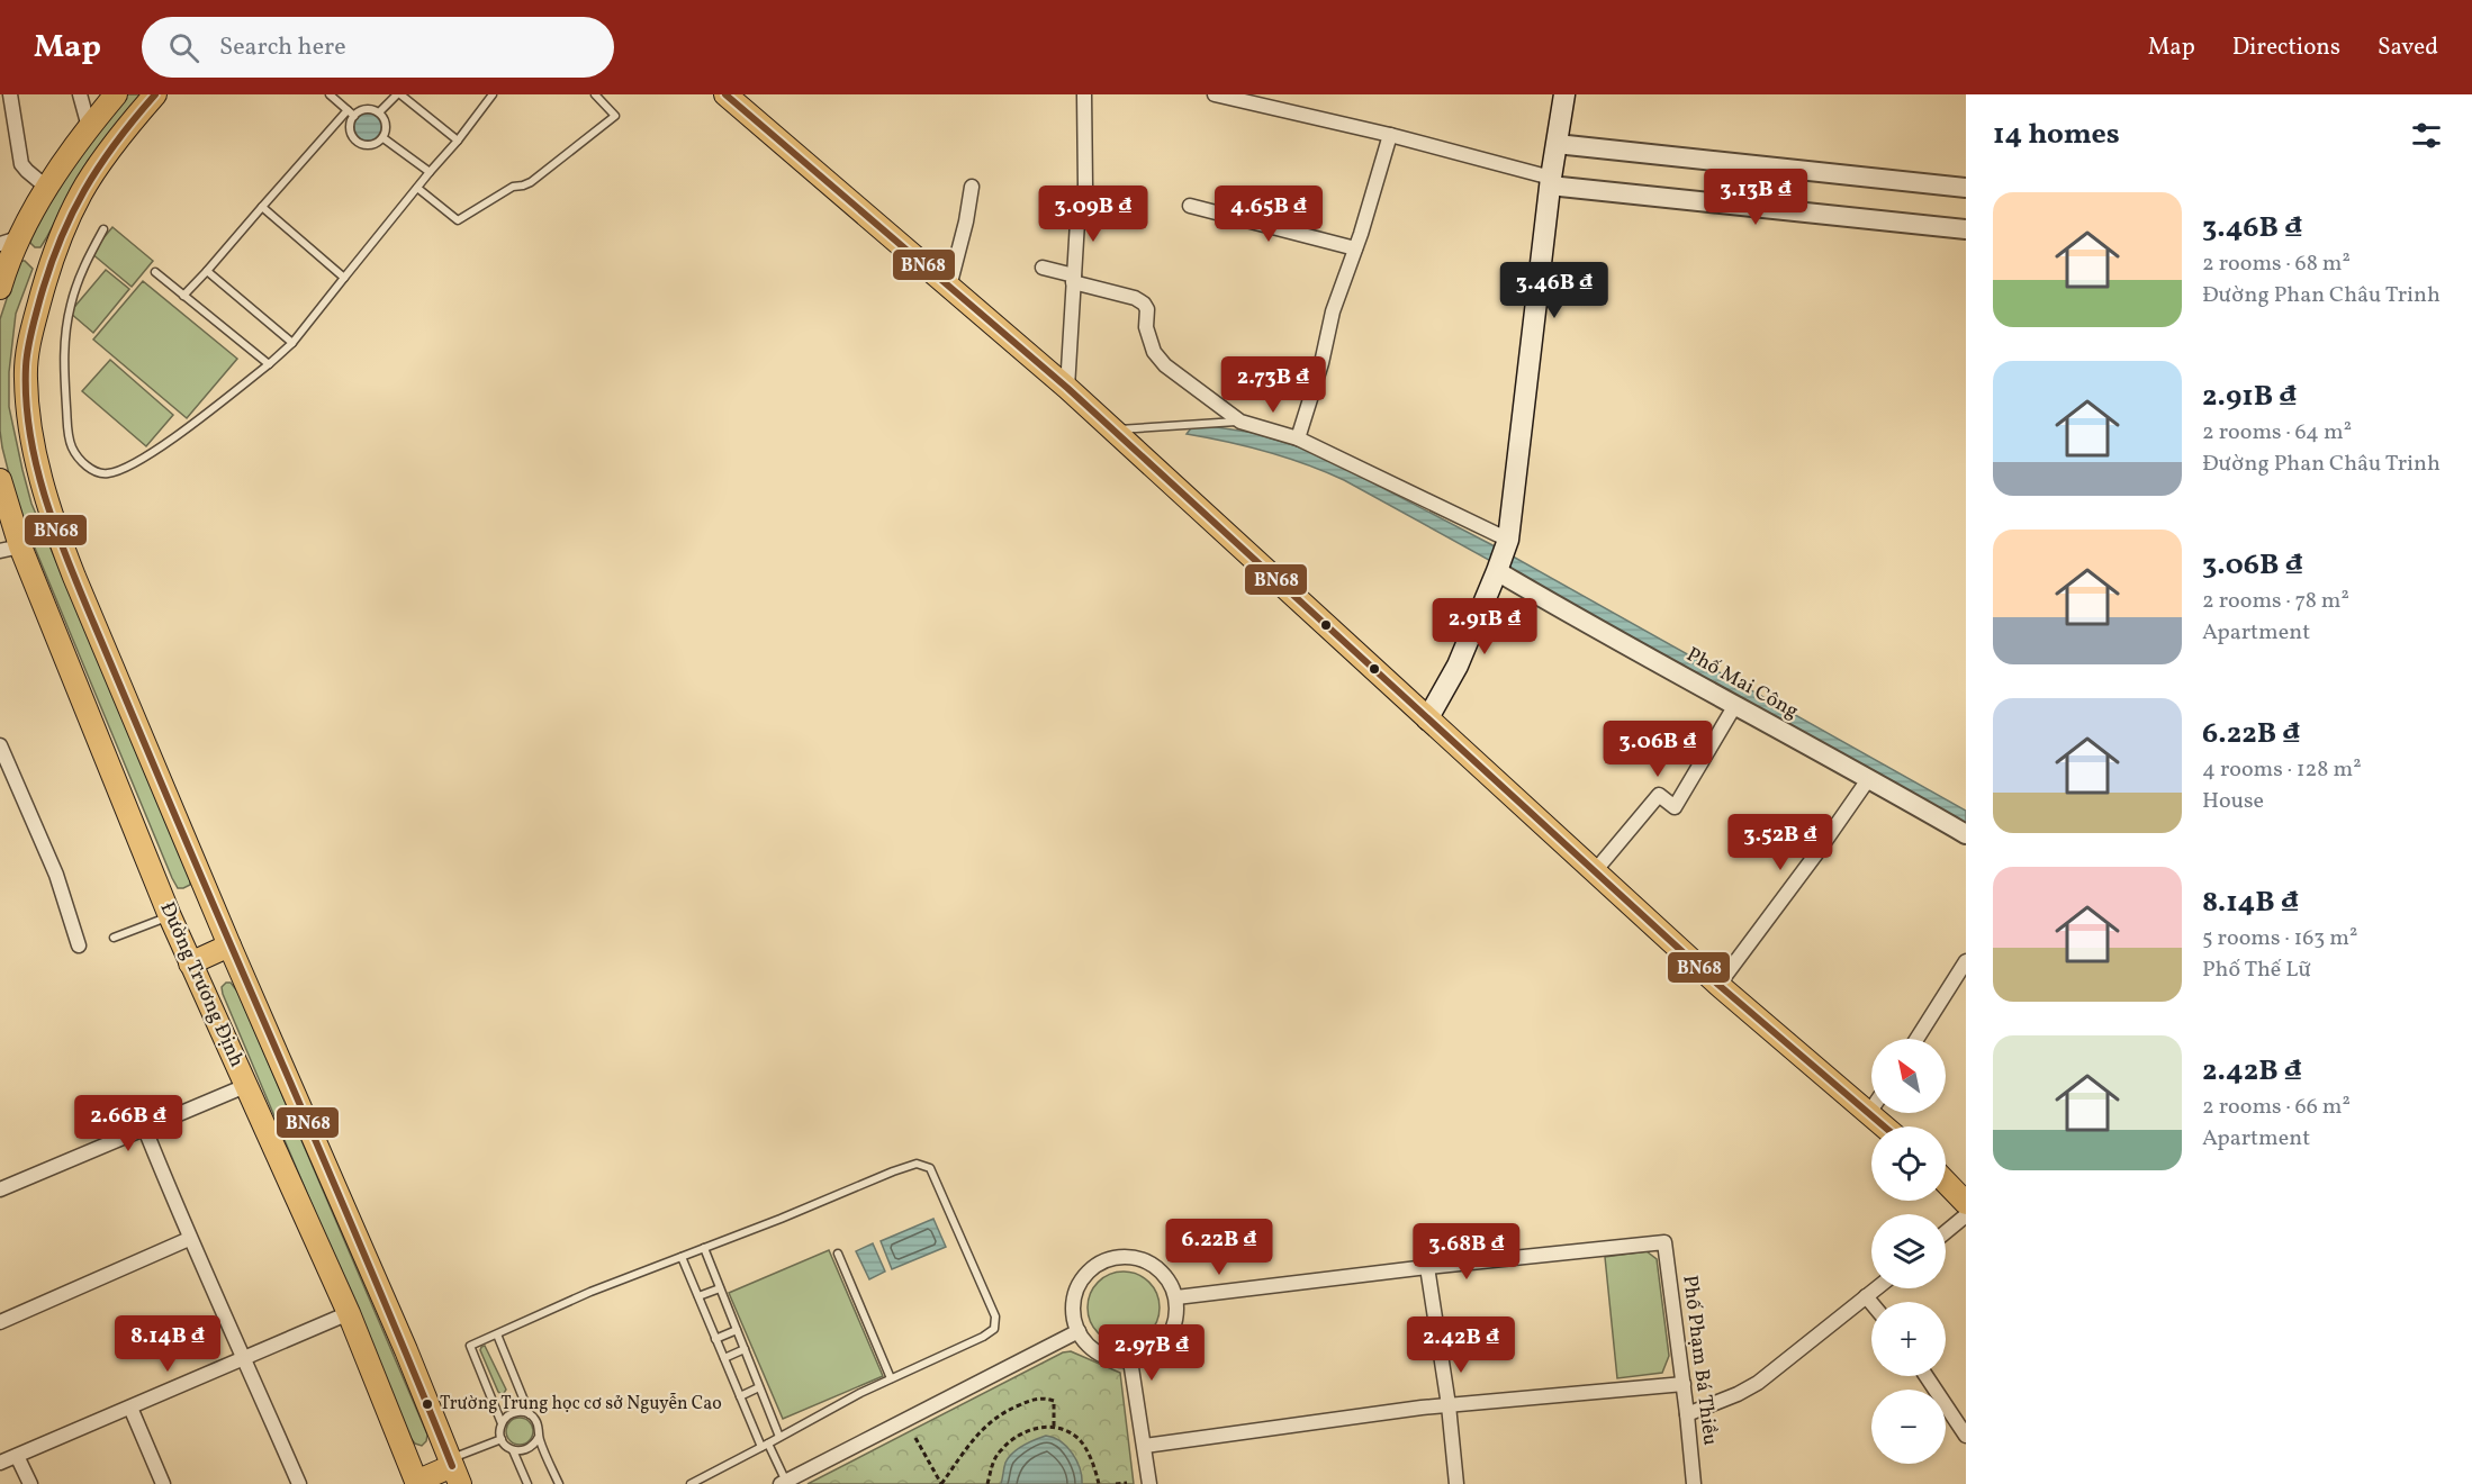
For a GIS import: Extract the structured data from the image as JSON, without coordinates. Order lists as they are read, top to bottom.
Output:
{
  "streets": {
    "main road": ["Đường Trương Định"],
    "street": ["Phố Mai Công", "Phố Phạm Bá Thiều"]
  },
  "places": ["Trường Trung học cơ sở Nguyễn Cao"],
  "lines": ["transit line BN68"],
  "north": "top left",
  "page": {
    "header": "Map",
    "search": "Search here",
    "nav": ["Map", "Directions", "Saved"],
    "heading": "14 homes",
    "price": [
      "3.13B ₫",
      "3.09B ₫",
      "4.65B ₫",
      "3.46B ₫",
      "2.73B ₫",
      "2.91B ₫",
      "3.06B ₫",
      "3.52B ₫",
      "2.66B ₫",
      "6.22B ₫",
      "3.68B ₫",
      "8.14B ₫",
      "2.42B ₫",
      "2.97B ₫"
    ],
    "list": [
      {
        "name": "3.46B ₫",
        "note": "2 rooms · 68 m² · Đường Phan Châu Trinh"
      },
      {
        "name": "2.91B ₫",
        "note": "2 rooms · 64 m² · Đường Phan Châu Trinh"
      },
      {
        "name": "3.06B ₫",
        "note": "2 rooms · 78 m² · Apartment"
      },
      {
        "name": "6.22B ₫",
        "note": "4 rooms · 128 m² · House"
      },
      {
        "name": "8.14B ₫",
        "note": "5 rooms · 163 m² · Phố Thế Lữ"
      },
      {
        "name": "2.42B ₫",
        "note": "2 rooms · 66 m² · Apartment"
      }
    ],
    "map_buttons": ["+", "−"]
  }
}
